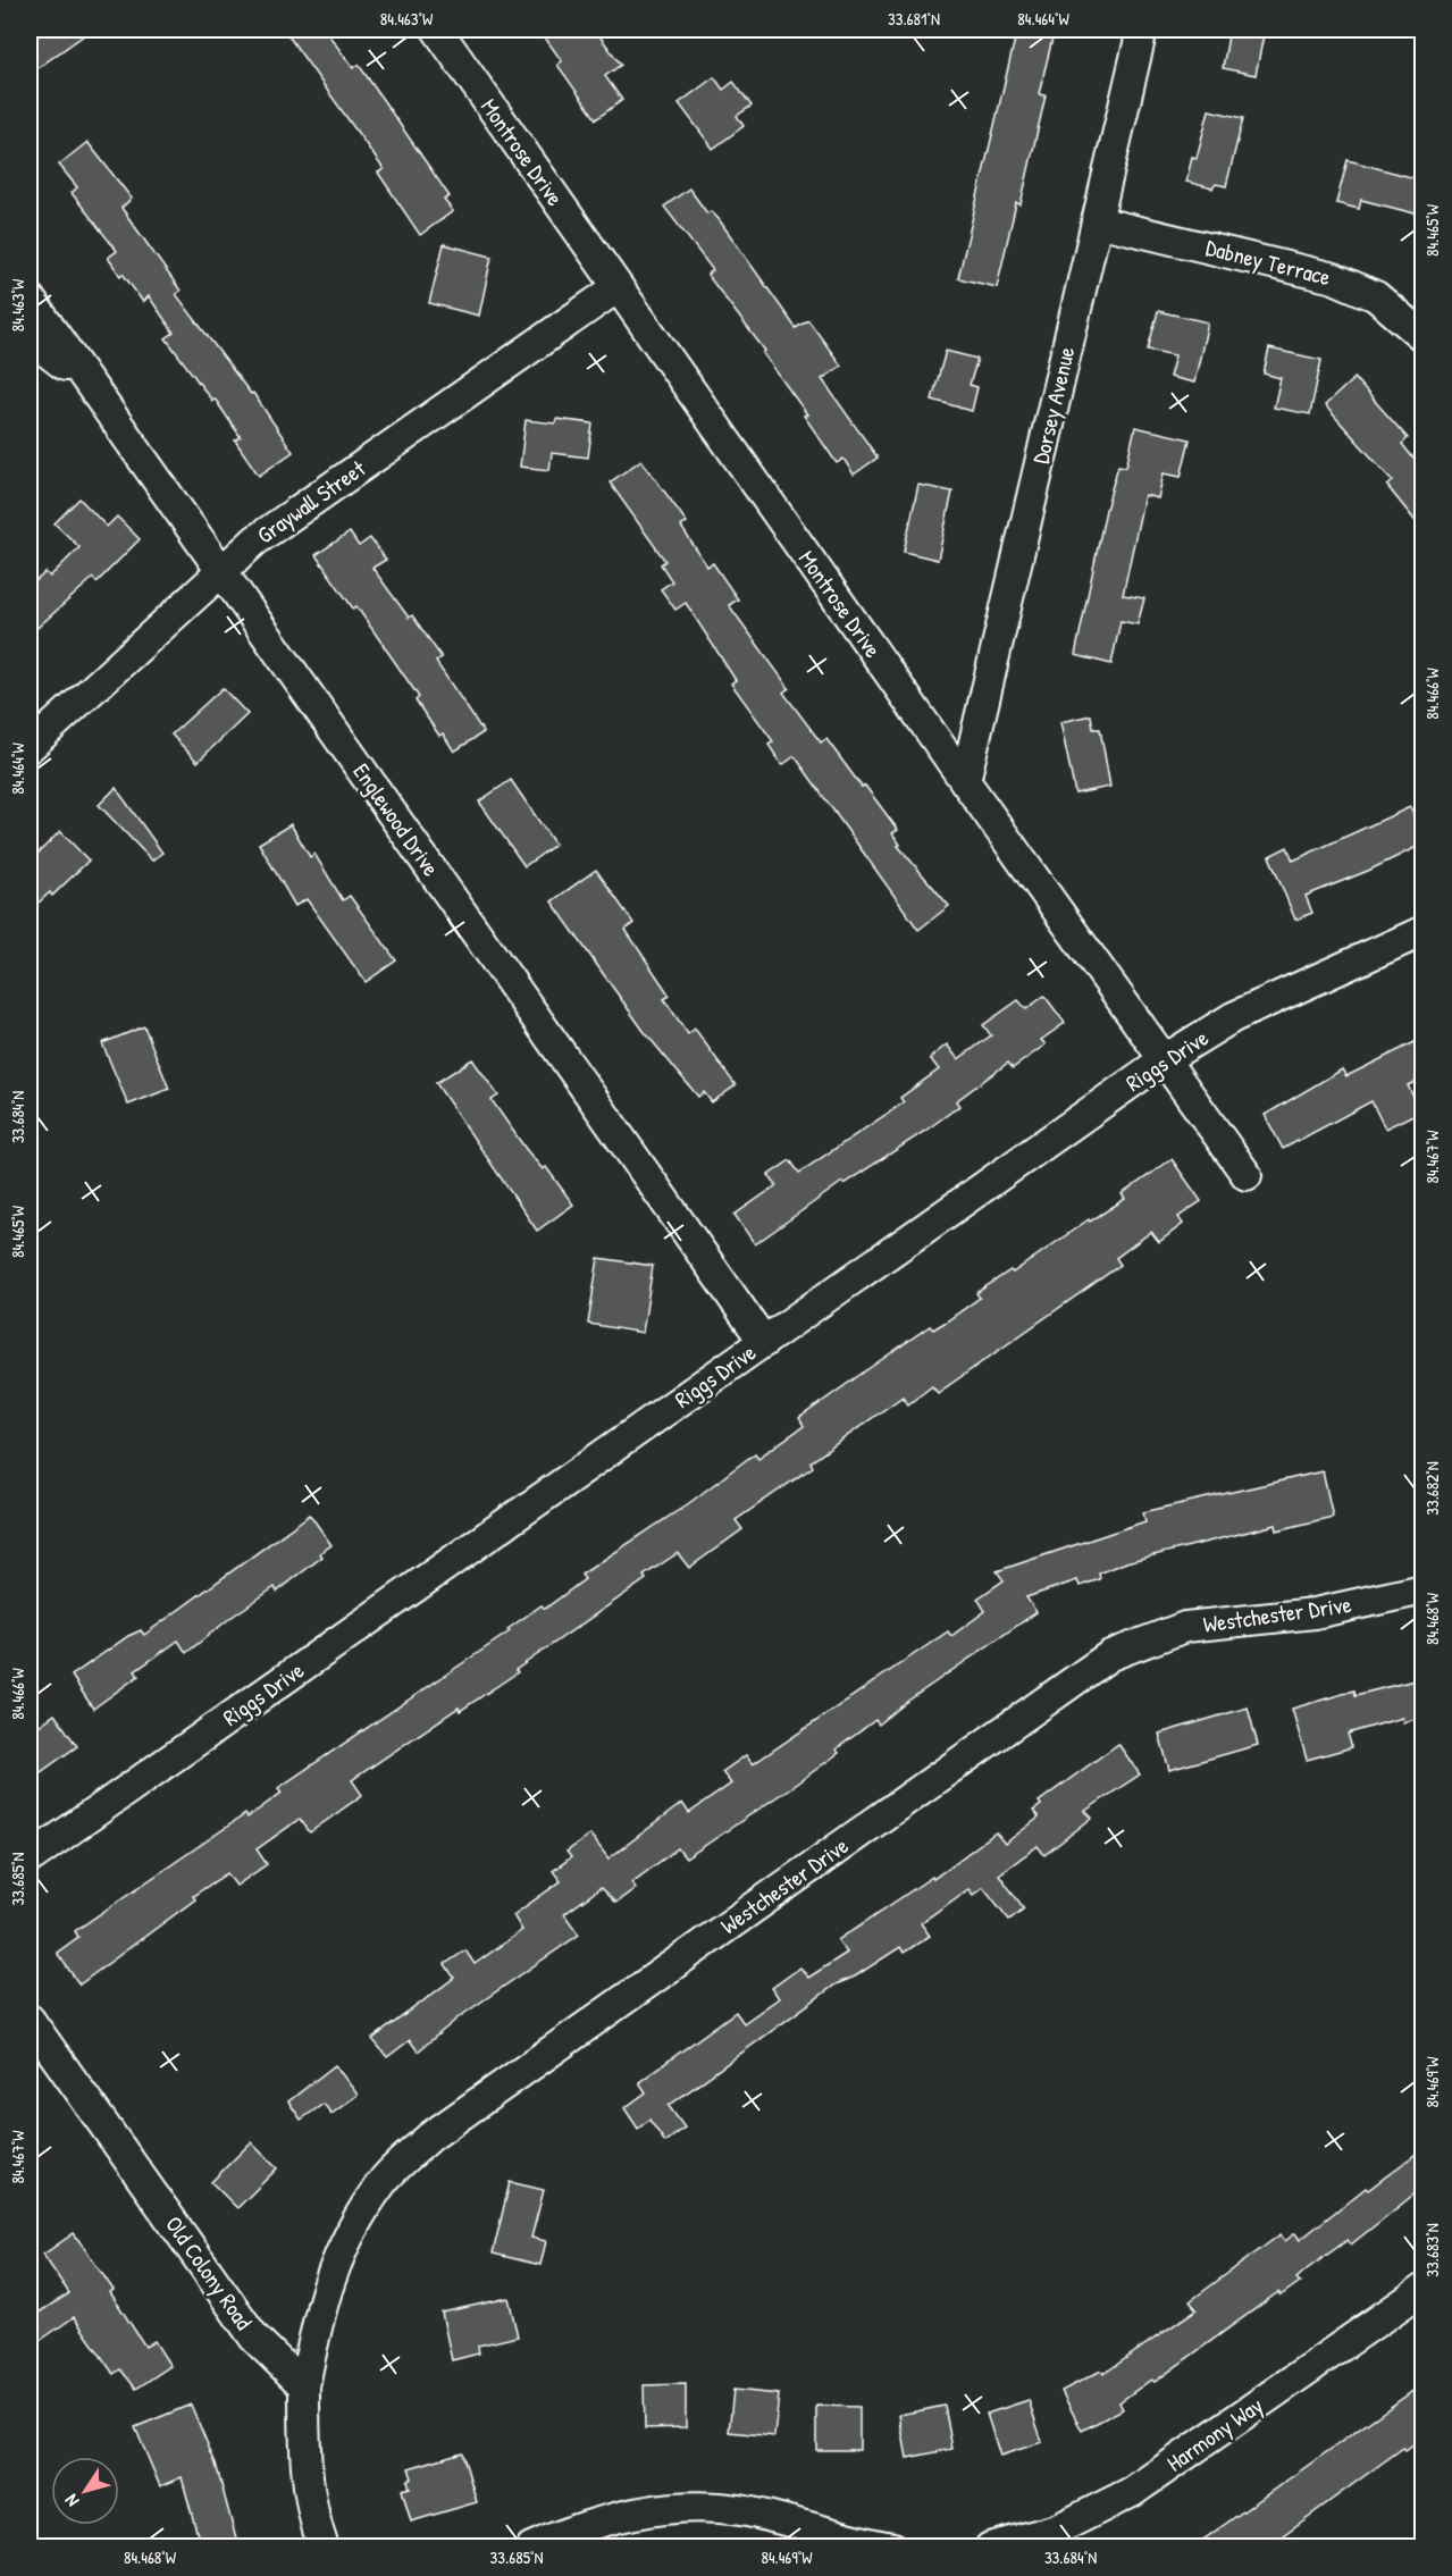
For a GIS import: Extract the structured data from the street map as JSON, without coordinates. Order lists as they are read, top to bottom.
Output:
{
  "streets": {
    "street": [
      "Montrose Drive",
      "Dabney Terrace",
      "Dorsey Avenue",
      "Graywall Street",
      "Englewood Drive",
      "Riggs Drive",
      "Westchester Drive",
      "Old Colony Road",
      "Harmony Way"
    ]
  },
  "crossings": [
    ["Montrose Drive", "Dorsey Avenue"],
    ["Montrose Drive", "Graywall Street"],
    ["Montrose Drive", "Riggs Drive"],
    ["Dabney Terrace", "Dorsey Avenue"],
    ["Graywall Street", "Englewood Drive"],
    ["Englewood Drive", "Riggs Drive"],
    ["Westchester Drive", "Old Colony Road"]
  ],
  "north": "bottom left",
  "coordinates": [
    "84.463°W",
    "33.681°N",
    "84.464°W",
    "84.465°W",
    "84.466°W",
    "33.684°N",
    "84.467°W",
    "33.682°N",
    "84.468°W",
    "33.685°N",
    "84.469°W",
    "33.683°N"
  ]
}
